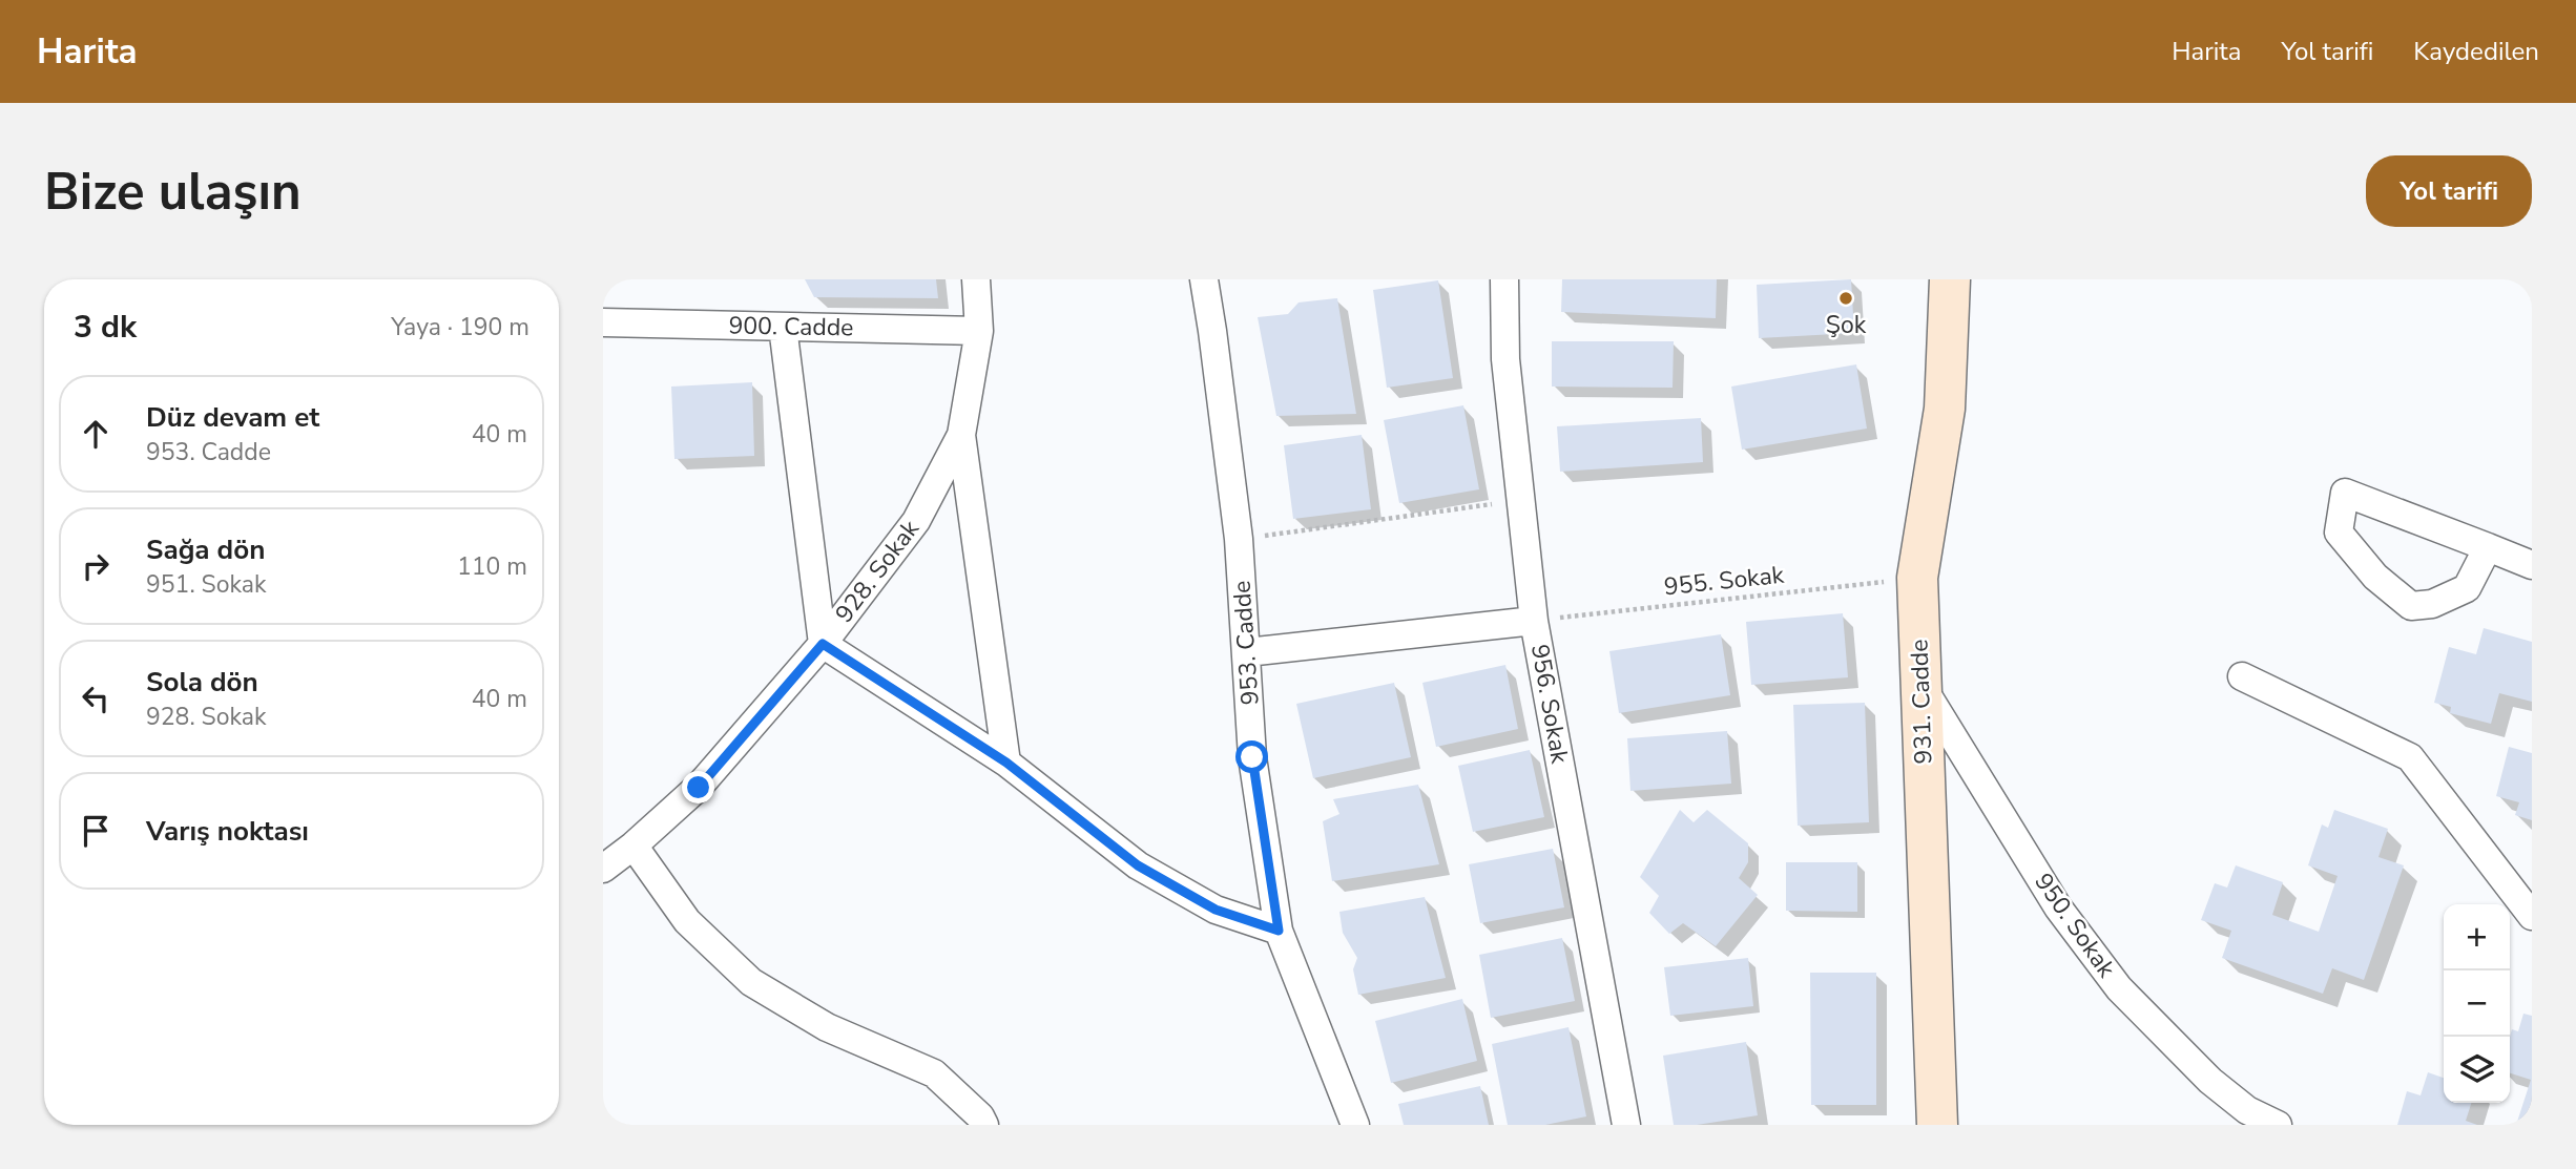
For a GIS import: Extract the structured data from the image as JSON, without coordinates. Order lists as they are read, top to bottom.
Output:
{
  "streets": {
    "main road": ["931. Cadde"],
    "street": [
      "900. Cadde",
      "928. Sokak",
      "953. Cadde",
      "956. Sokak",
      "950. Sokak"
    ],
    "path": ["955. Sokak"]
  },
  "crossings": [
    ["900. Cadde", "928. Sokak"],
    ["955. Sokak", "931. Cadde"],
    ["955. Sokak", "956. Sokak"],
    ["931. Cadde", "950. Sokak"]
  ],
  "places": ["Şok"],
  "page": {
    "header": "Harita",
    "nav": ["Harita", "Yol tarifi", "Kaydedilen"],
    "buttons": "Yol tarifi",
    "title": "Bize ulaşın",
    "heading": ["3 dk", "Yaya · 190 m"],
    "list": [
      ["Düz devam et", "953. Cadde", "40 m"],
      ["Sağa dön", "951. Sokak", "110 m"],
      ["Sola dön", "928. Sokak", "40 m"],
      "Varış noktası"
    ],
    "map_buttons": ["+", "−"]
  }
}
